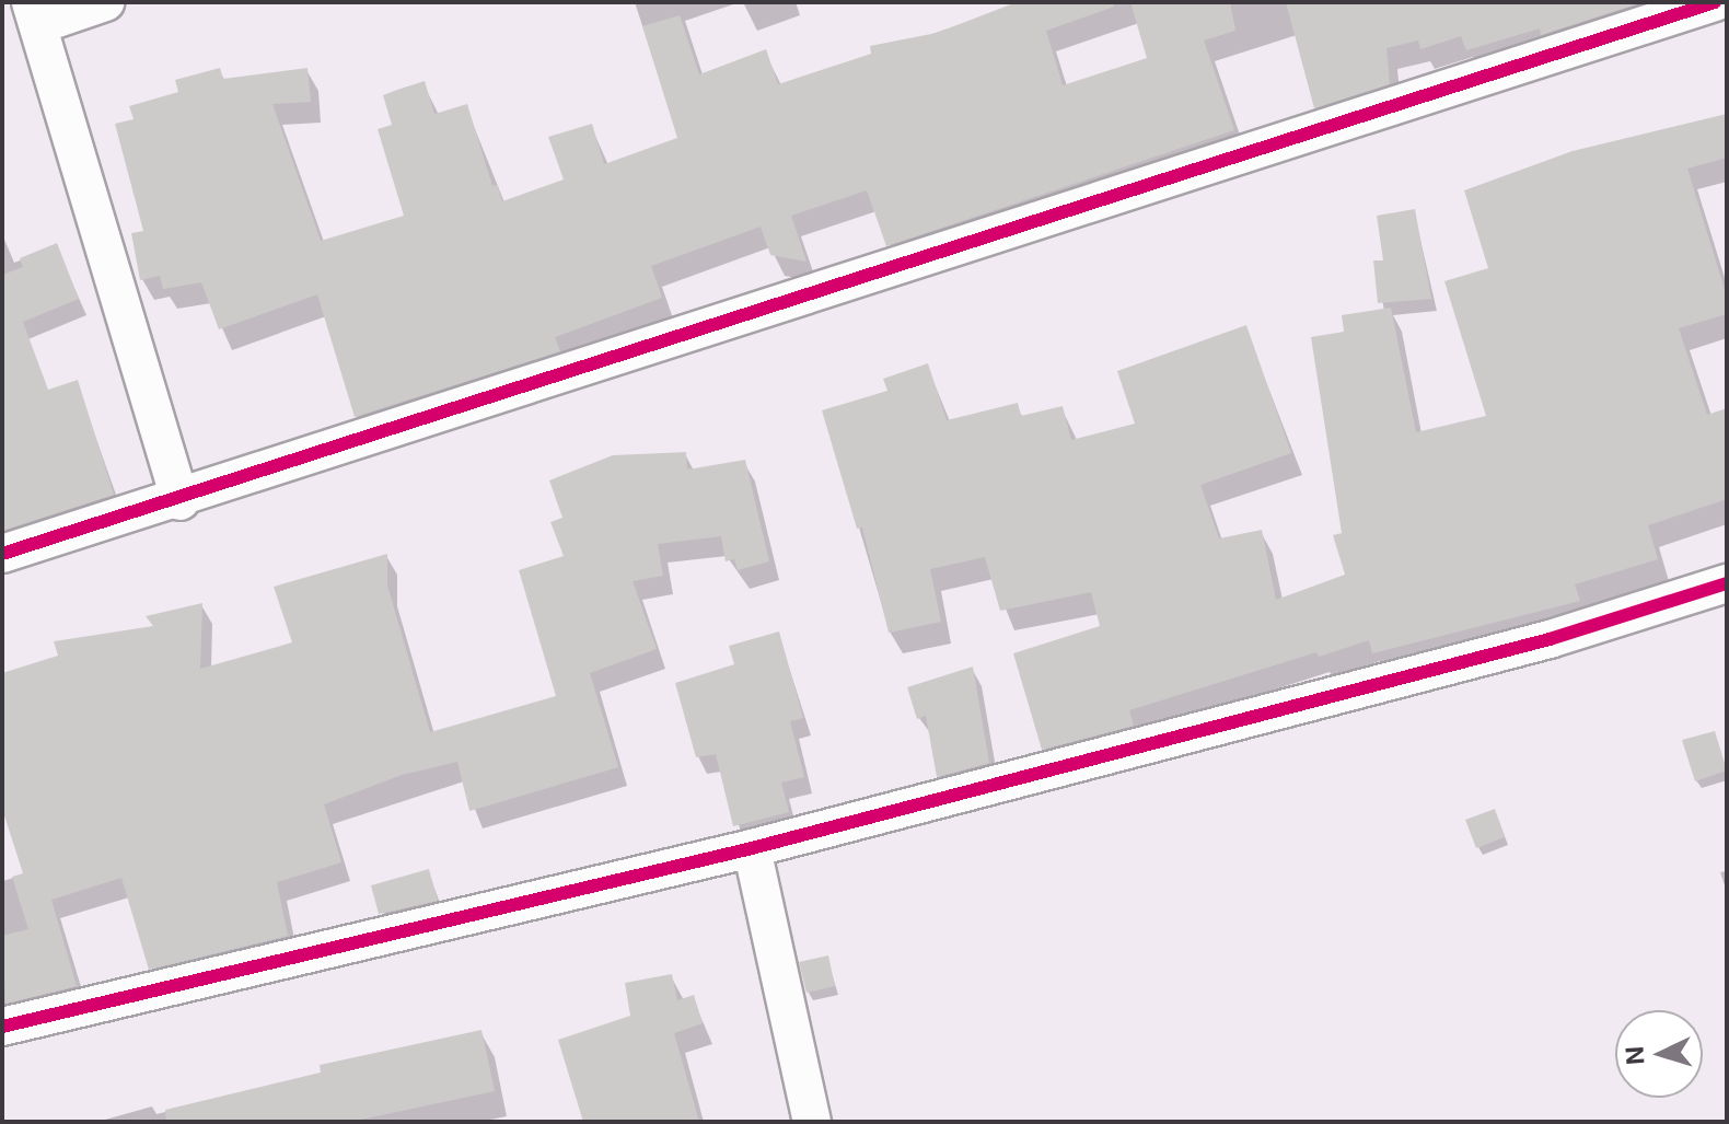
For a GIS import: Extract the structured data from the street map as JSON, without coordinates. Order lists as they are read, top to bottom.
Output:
{
  "north": "left"
}
